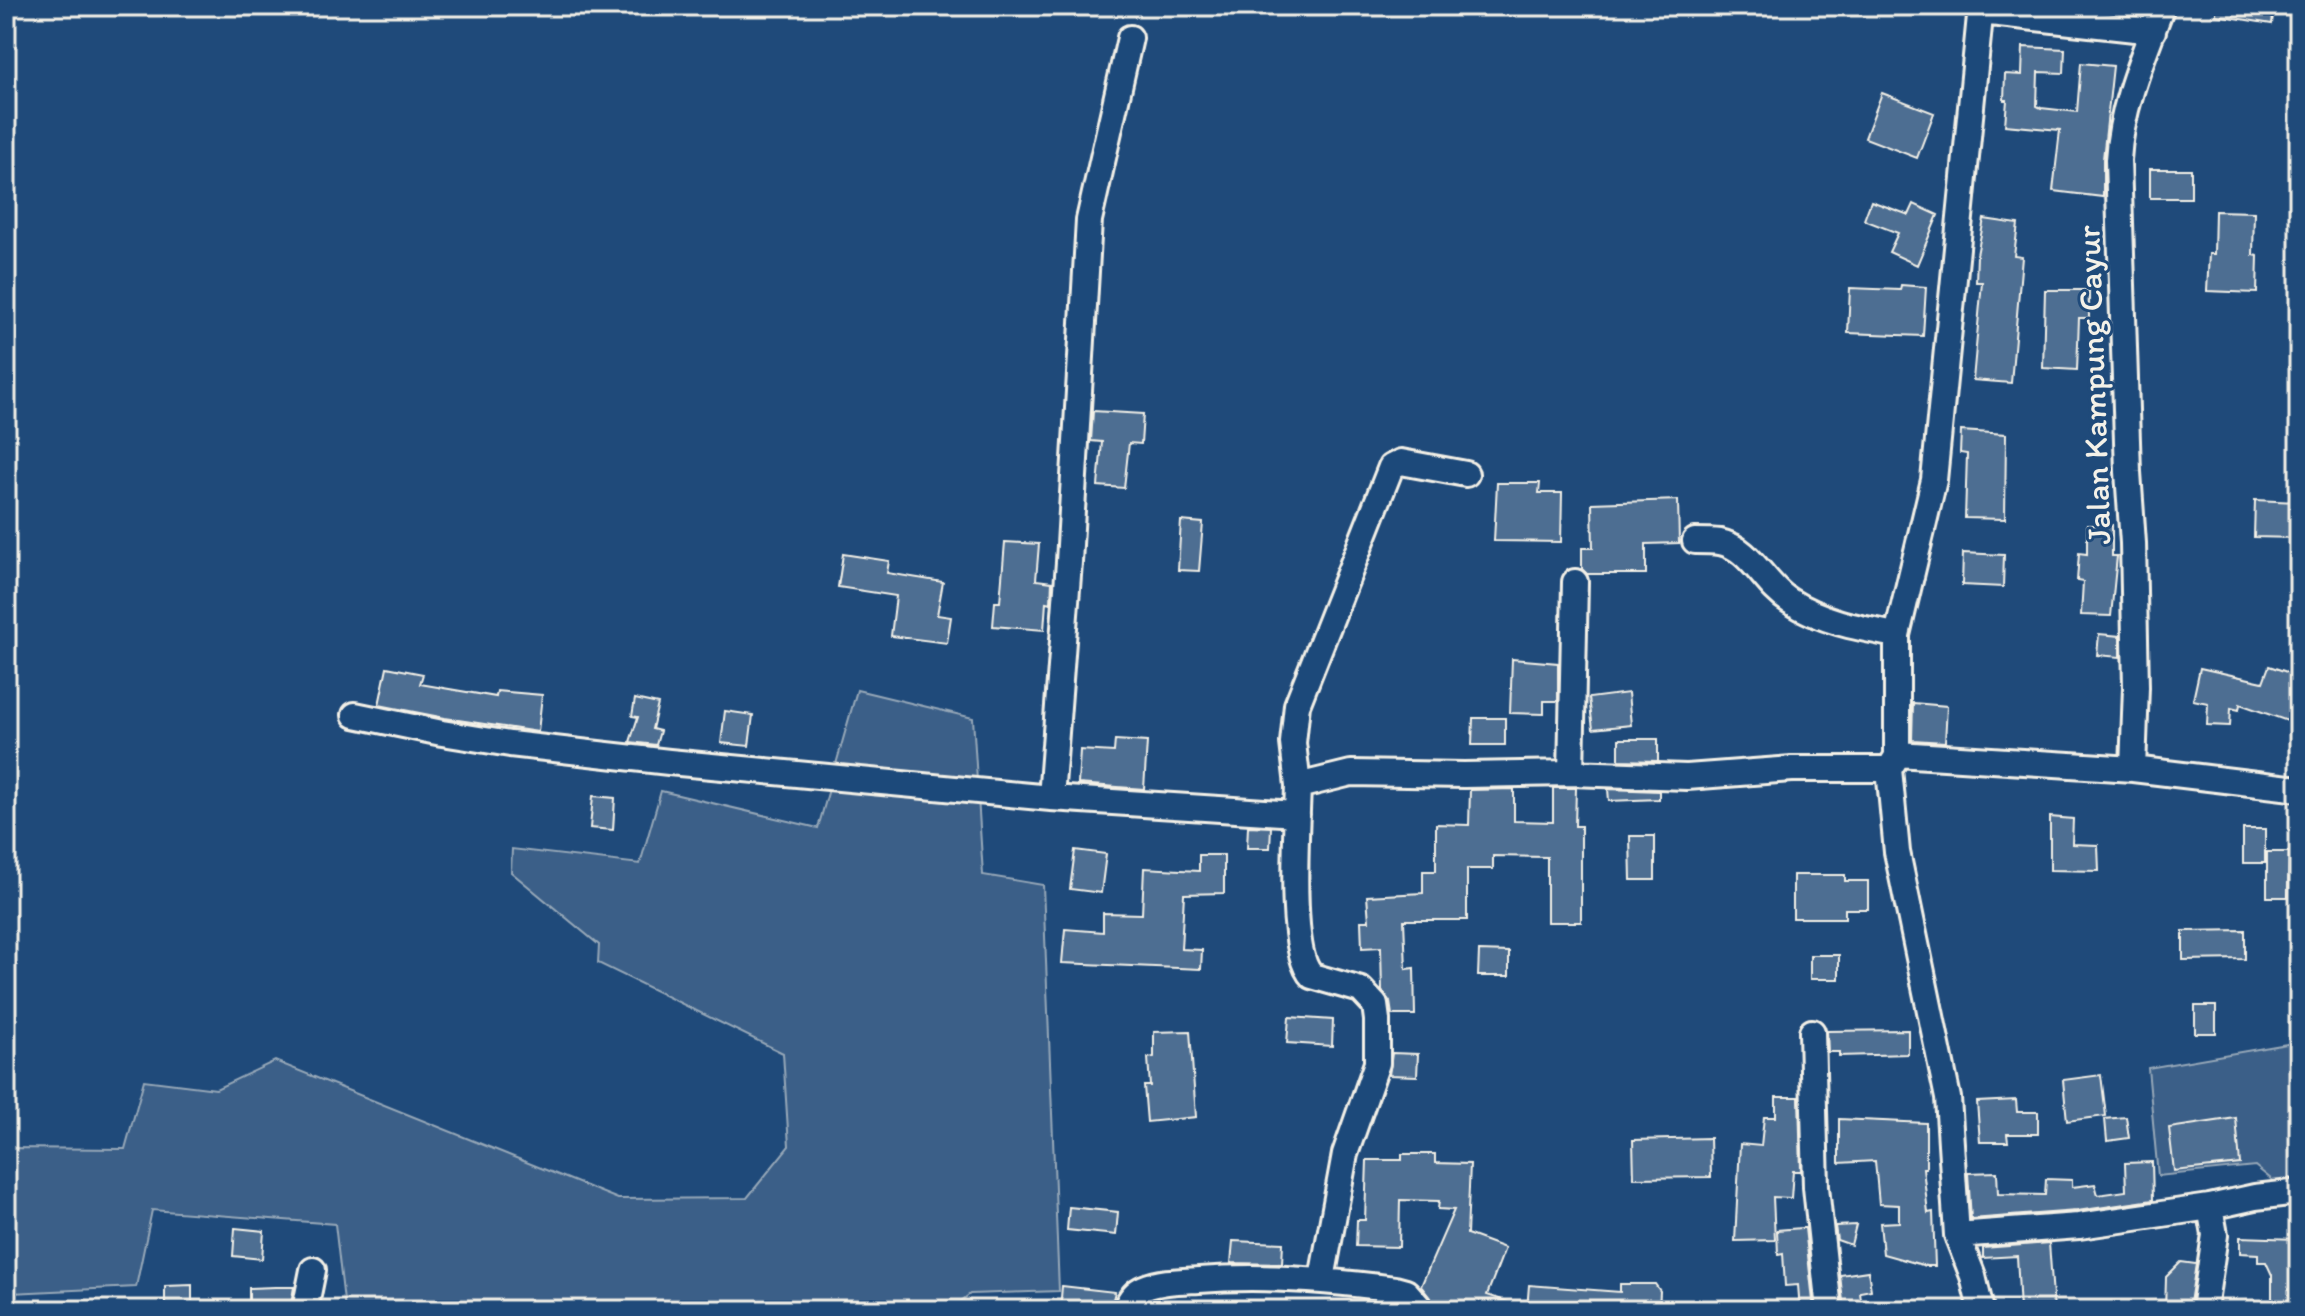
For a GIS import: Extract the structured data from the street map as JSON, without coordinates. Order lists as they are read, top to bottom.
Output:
{
  "streets": {
    "street": ["Jalan Kampung Cayur"]
  }
}
